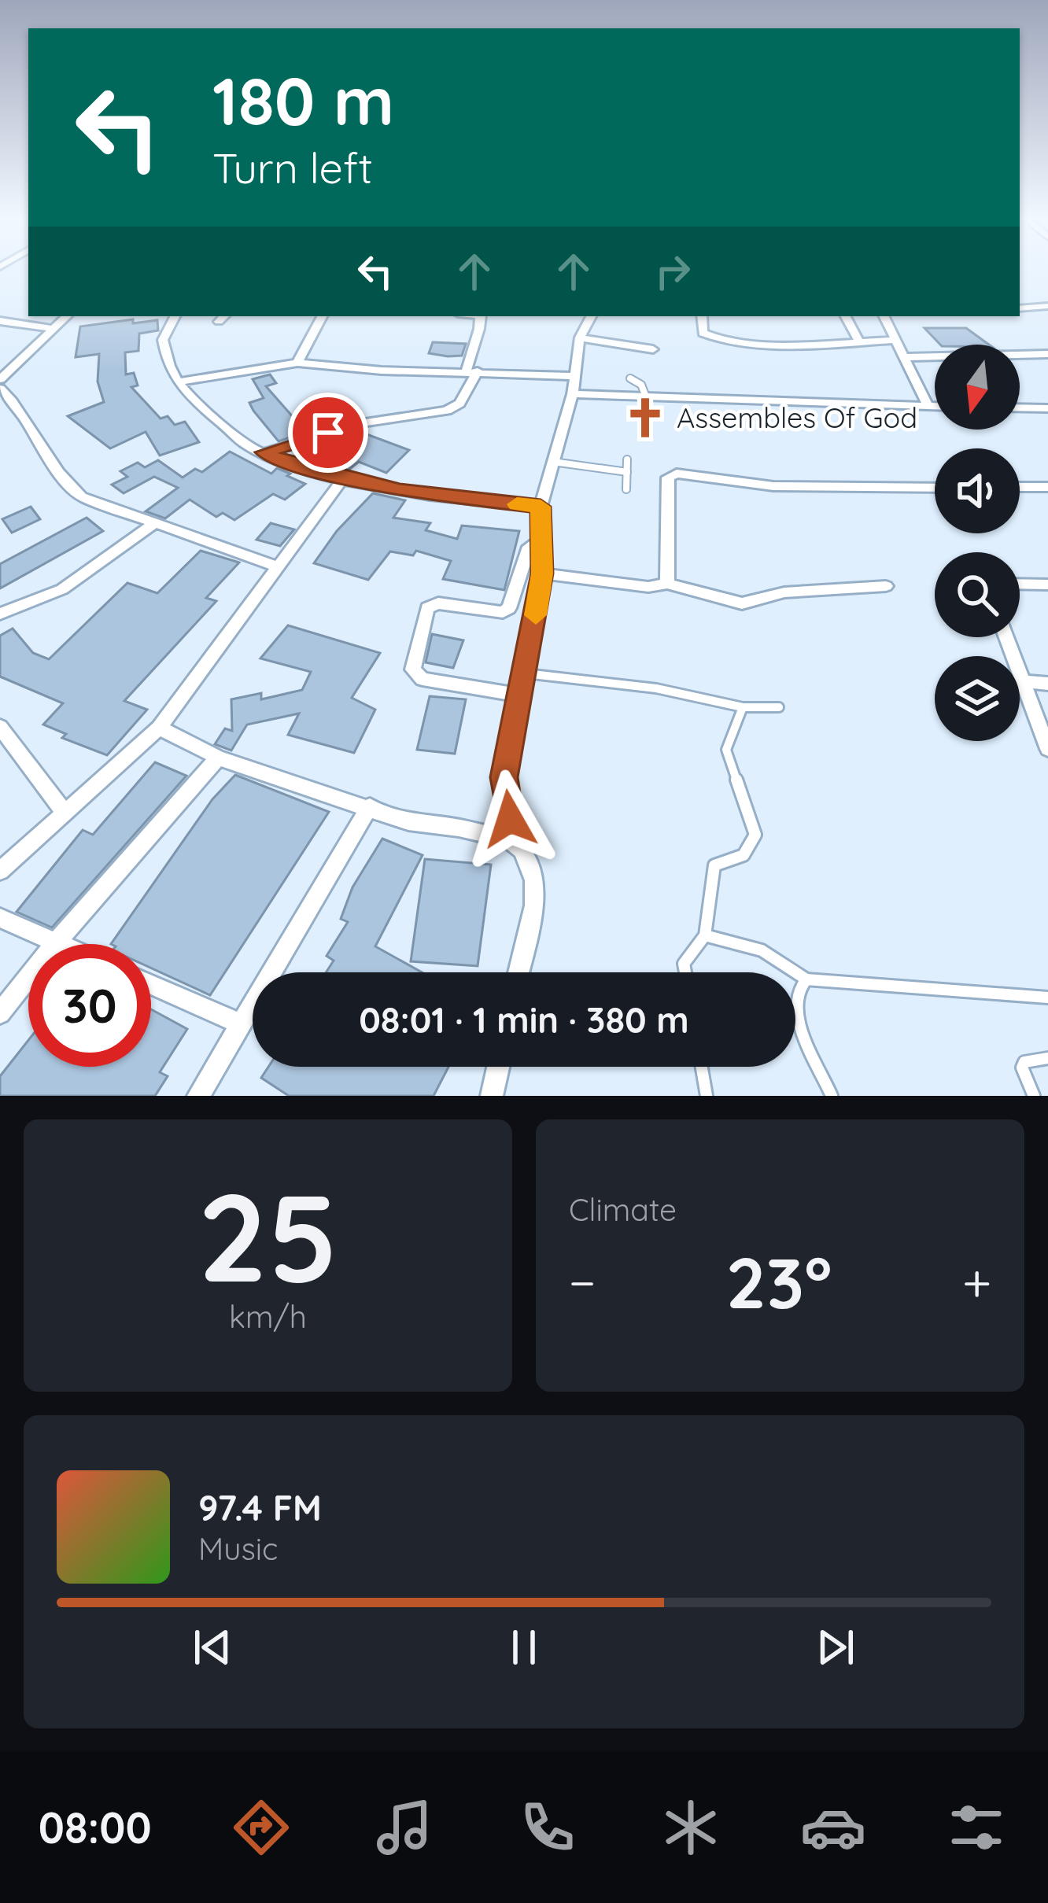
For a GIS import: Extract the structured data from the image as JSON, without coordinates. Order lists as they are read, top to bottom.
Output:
{
  "places": {
    "church": ["Assembles Of God"]
  },
  "north": "bottom",
  "page": {
    "turn": ["180 m", "Turn left"],
    "limit": "30",
    "trip": "08:01 · 1 min · 380 m",
    "tile": [
      ["25", "km/h"],
      "Climate"
    ],
    "heat": ["−", "23°", "+"],
    "song": ["97.4 FM", "Music"],
    "tabs": "08:00"
  }
}
